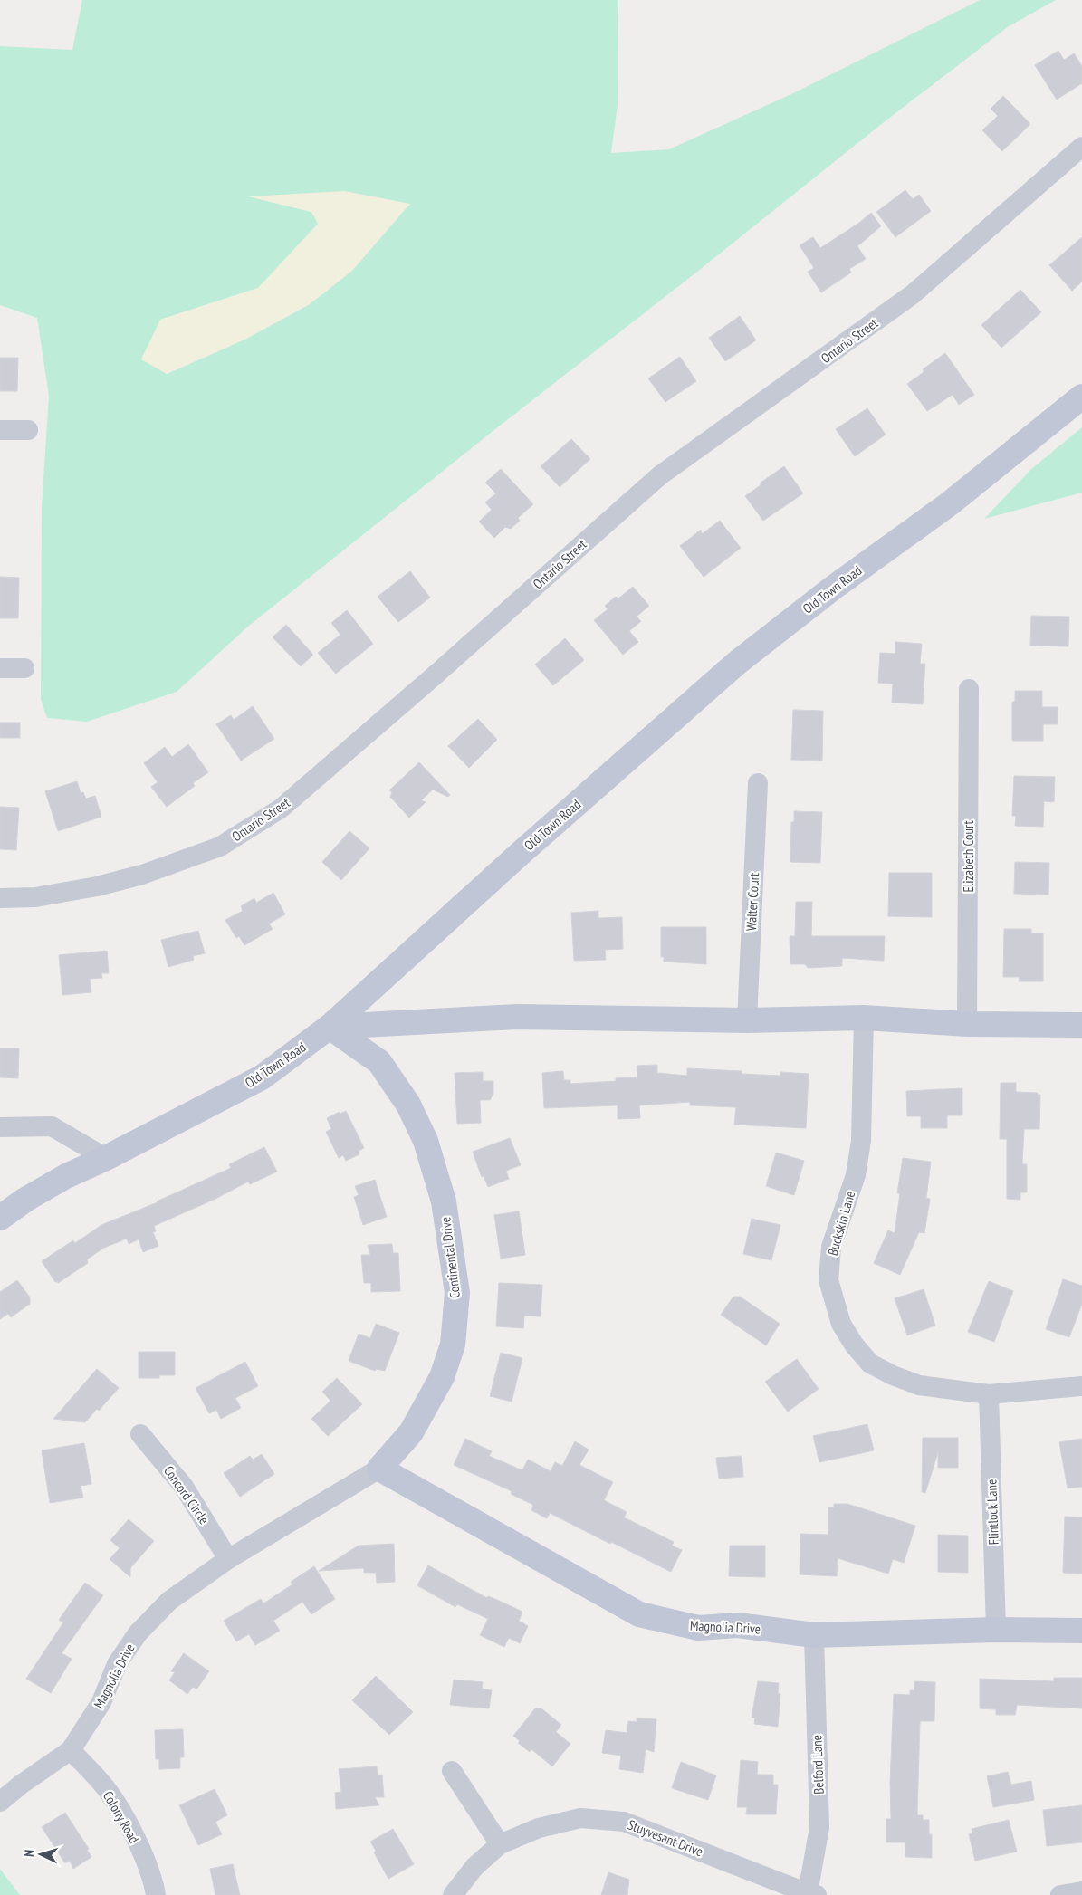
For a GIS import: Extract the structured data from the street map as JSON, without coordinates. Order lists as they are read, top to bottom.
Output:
{
  "streets": {
    "street": [
      "Ontario Street",
      "Old Town Road",
      "Elizabeth Court",
      "Walter Court",
      "Buckskin Lane",
      "Continental Drive",
      "Concord Circle",
      "Flintlock Lane",
      "Magnolia Drive",
      "Belford Lane",
      "Colony Road",
      "Stuyvesant Drive"
    ]
  },
  "crossings": [
    ["Old Town Road", "Continental Drive"],
    ["Buckskin Lane", "Flintlock Lane"],
    ["Continental Drive", "Concord Circle"],
    ["Continental Drive", "Magnolia Drive"],
    ["Concord Circle", "Magnolia Drive"],
    ["Flintlock Lane", "Magnolia Drive"],
    ["Magnolia Drive", "Belford Lane"],
    ["Magnolia Drive", "Colony Road"],
    ["Belford Lane", "Stuyvesant Drive"]
  ],
  "north": "left"
}
